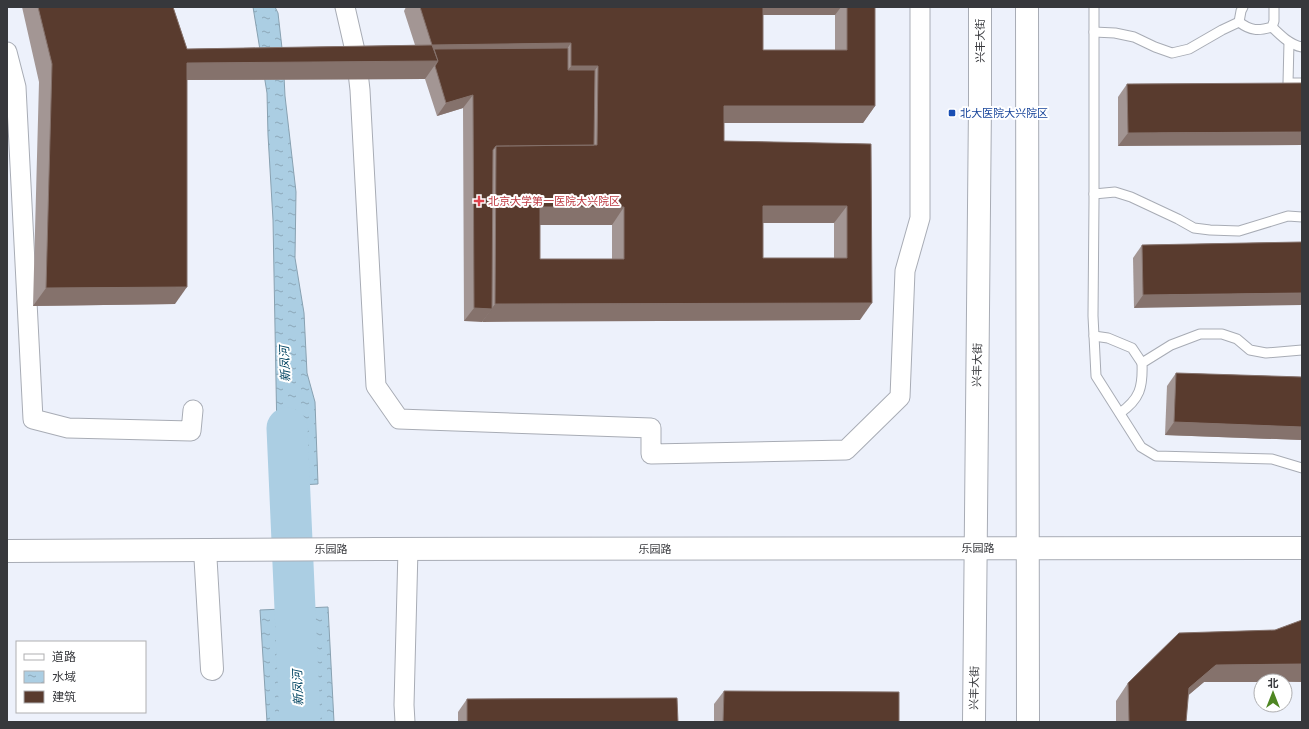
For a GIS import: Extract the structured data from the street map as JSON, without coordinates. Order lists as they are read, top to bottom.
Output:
{
  "streets": {
    "main road": ["兴丰大街", "乐园路"]
  },
  "crossings": [
    ["兴丰大街", "乐园路"]
  ],
  "water": ["新凤河"],
  "places": {
    "transit": ["北大医院大兴院区"],
    "health": ["北京大学第一医院大兴院区"]
  },
  "legend": ["道路", "水域", "建筑"],
  "north": "top"
}
